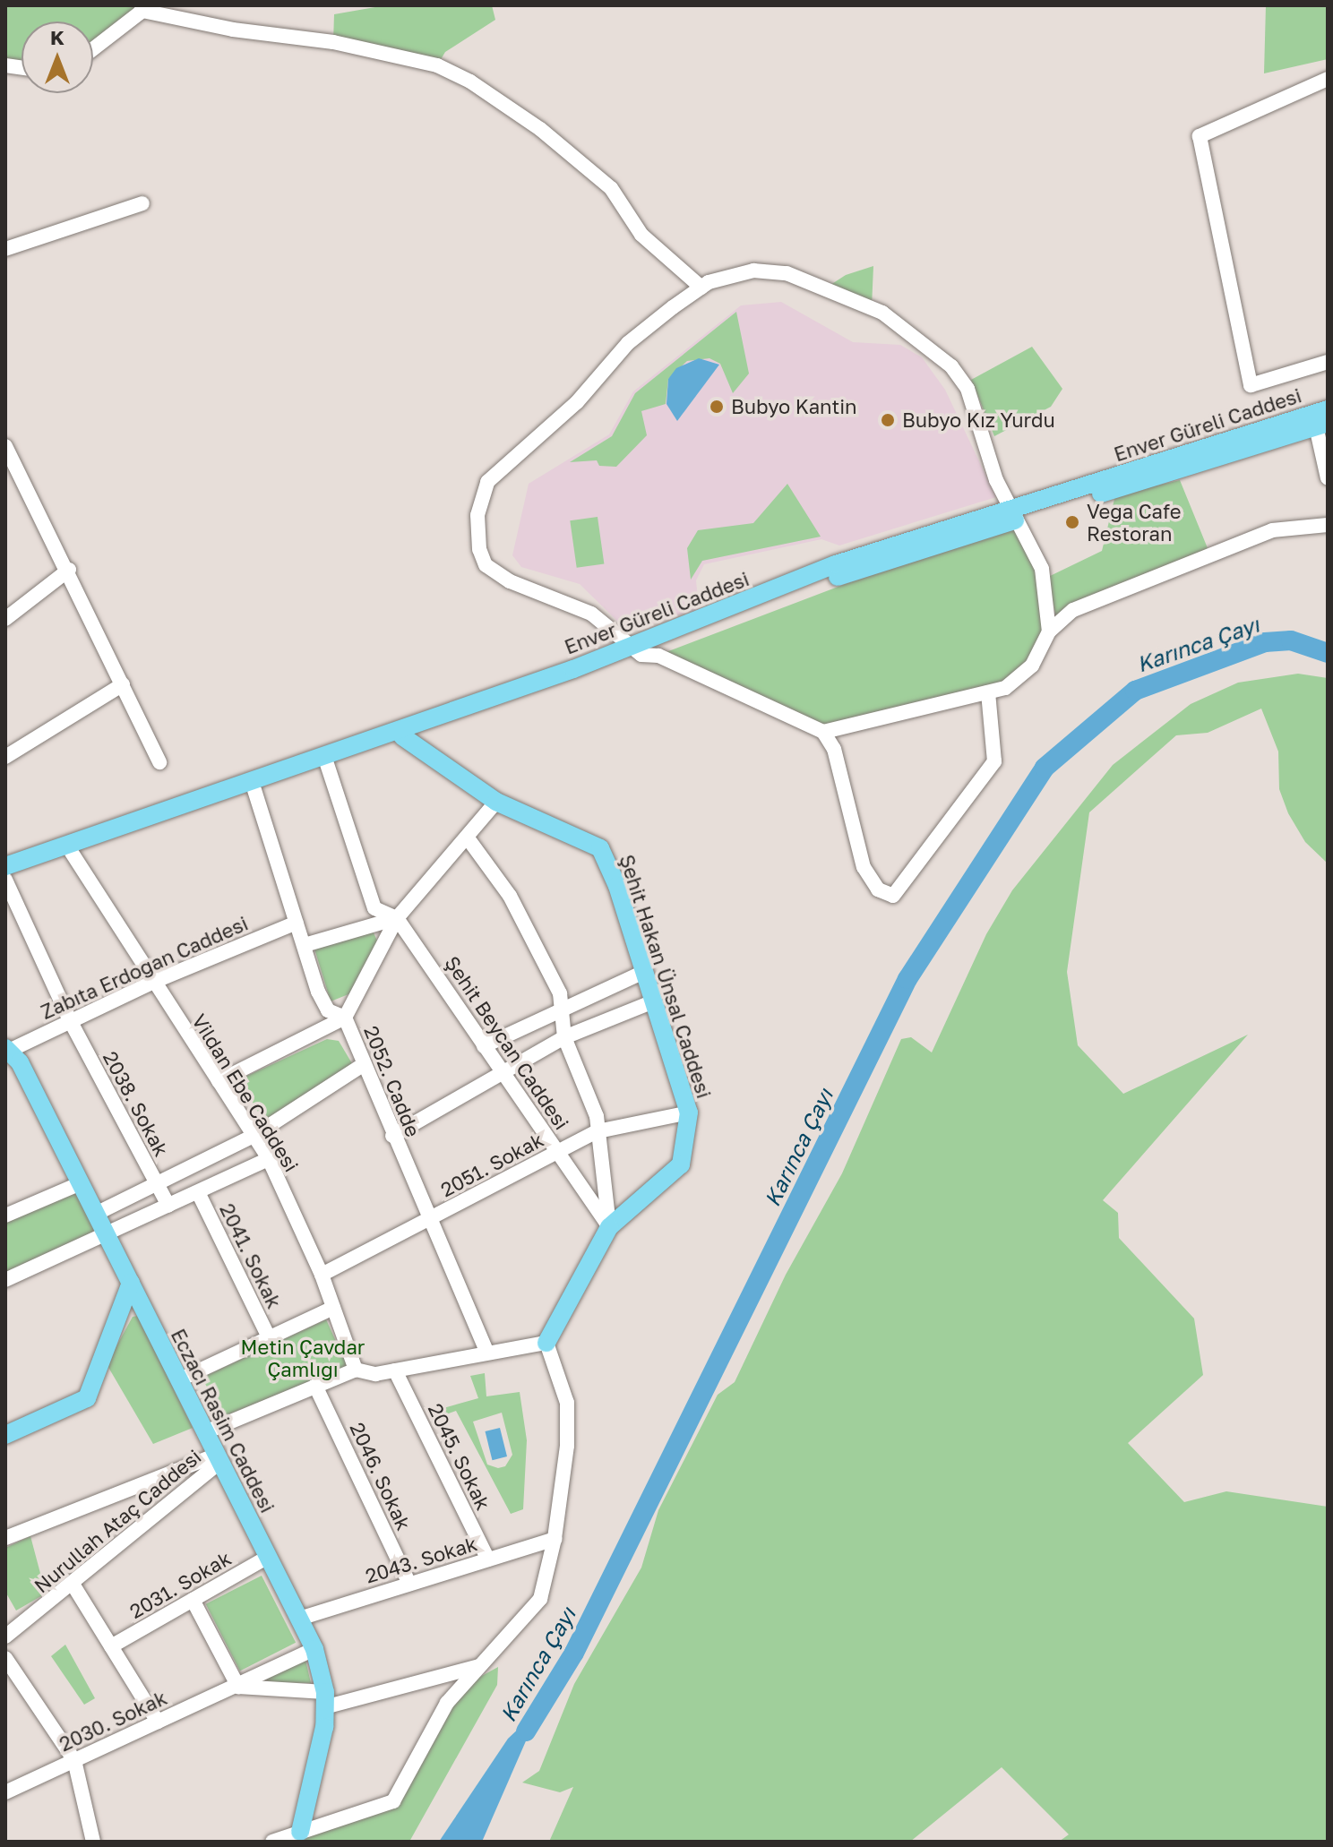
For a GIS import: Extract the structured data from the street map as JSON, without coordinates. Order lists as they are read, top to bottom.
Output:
{
  "streets": {
    "main road": ["Enver Güreli Caddesi", "Şehit Hakan Ünsal Caddesi", "Eczacı Rasim Caddesi"],
    "street": [
      "Zabıta Erdoğan Caddesi",
      "Şehit Beycan Caddesi",
      "2052. Cadde",
      "Vildan Ebe Caddesi",
      "2038. Sokak",
      "2051. Sokak",
      "2041. Sokak",
      "2045. Sokak",
      "2046. Sokak",
      "Nurullah Ataç Caddesi",
      "2043. Sokak",
      "2031. Sokak",
      "2030. Sokak"
    ]
  },
  "crossings": [
    ["Enver Güreli Caddesi", "Şehit Hakan Ünsal Caddesi"],
    ["Enver Güreli Caddesi", "Şehit Beycan Caddesi"],
    ["Enver Güreli Caddesi", "2052. Cadde"],
    ["Enver Güreli Caddesi", "Vildan Ebe Caddesi"],
    ["Enver Güreli Caddesi", "2038. Sokak"],
    ["Zabıta Erdoğan Caddesi", "2052. Cadde"],
    ["Zabıta Erdoğan Caddesi", "Vildan Ebe Caddesi"],
    ["Zabıta Erdoğan Caddesi", "2038. Sokak"],
    ["Zabıta Erdoğan Caddesi", "Eczacı Rasim Caddesi"],
    ["Şehit Hakan Ünsal Caddesi", "Şehit Beycan Caddesi"],
    ["Şehit Hakan Ünsal Caddesi", "2051. Sokak"],
    ["Şehit Beycan Caddesi", "2051. Sokak"],
    ["2052. Cadde", "2051. Sokak"],
    ["Vildan Ebe Caddesi", "2051. Sokak"],
    ["Eczacı Rasim Caddesi", "Nurullah Ataç Caddesi"],
    ["Eczacı Rasim Caddesi", "2043. Sokak"],
    ["Eczacı Rasim Caddesi", "2031. Sokak"],
    ["Eczacı Rasim Caddesi", "2030. Sokak"],
    ["2045. Sokak", "2043. Sokak"],
    ["2046. Sokak", "2043. Sokak"]
  ],
  "water": ["Karınca Çayı"],
  "parks": ["Metin Çavdar Çamlığı"],
  "places": ["Bubyo Kantin", "Bubyo Kız Yurdu", "Vega Cafe Restoran"],
  "north": "top"
}
